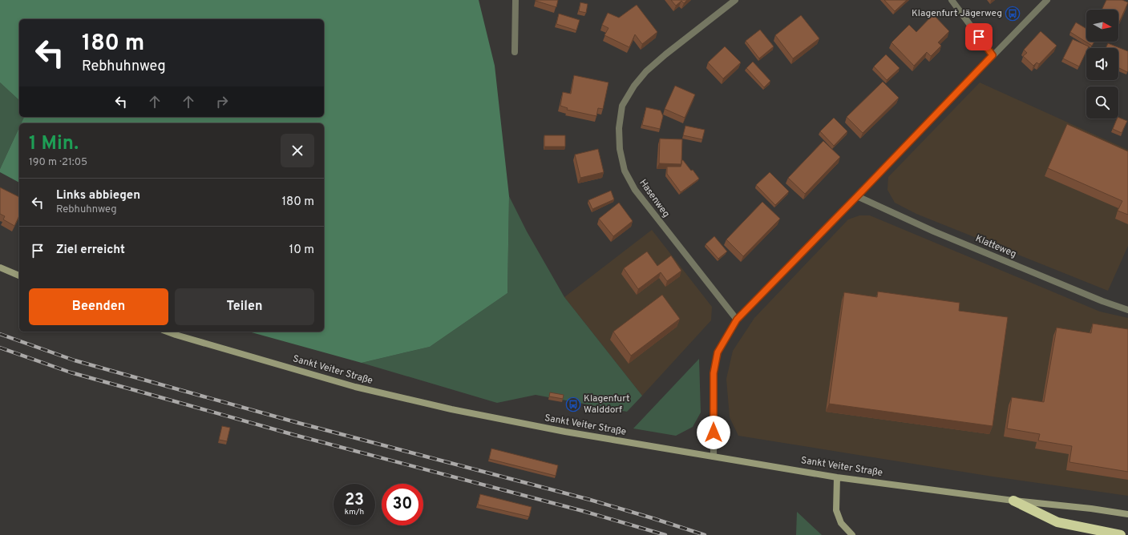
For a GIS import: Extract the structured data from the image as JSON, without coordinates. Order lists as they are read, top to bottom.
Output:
{
  "streets": {
    "main road": ["Sankt Veiter Straße"],
    "street": ["Hasenweg", "Klatteweg"]
  },
  "places": {
    "bus stop": ["Klagenfurt Jägerweg", "Klagenfurt Walddorf"]
  },
  "north": "right",
  "page": {
    "turn": ["180 m", "Rebhuhnweg"],
    "heading": ["1 Min.", "190 m · 21:05"],
    "list": [
      {
        "name": "Links abbiegen",
        "note": "Rebhuhnweg",
        "value": "180 m"
      },
      {
        "name": "Ziel erreicht",
        "value": "10 m"
      }
    ],
    "buttons": ["Beenden", "Teilen"],
    "speed": "23 km/h",
    "limit": "30"
  }
}
